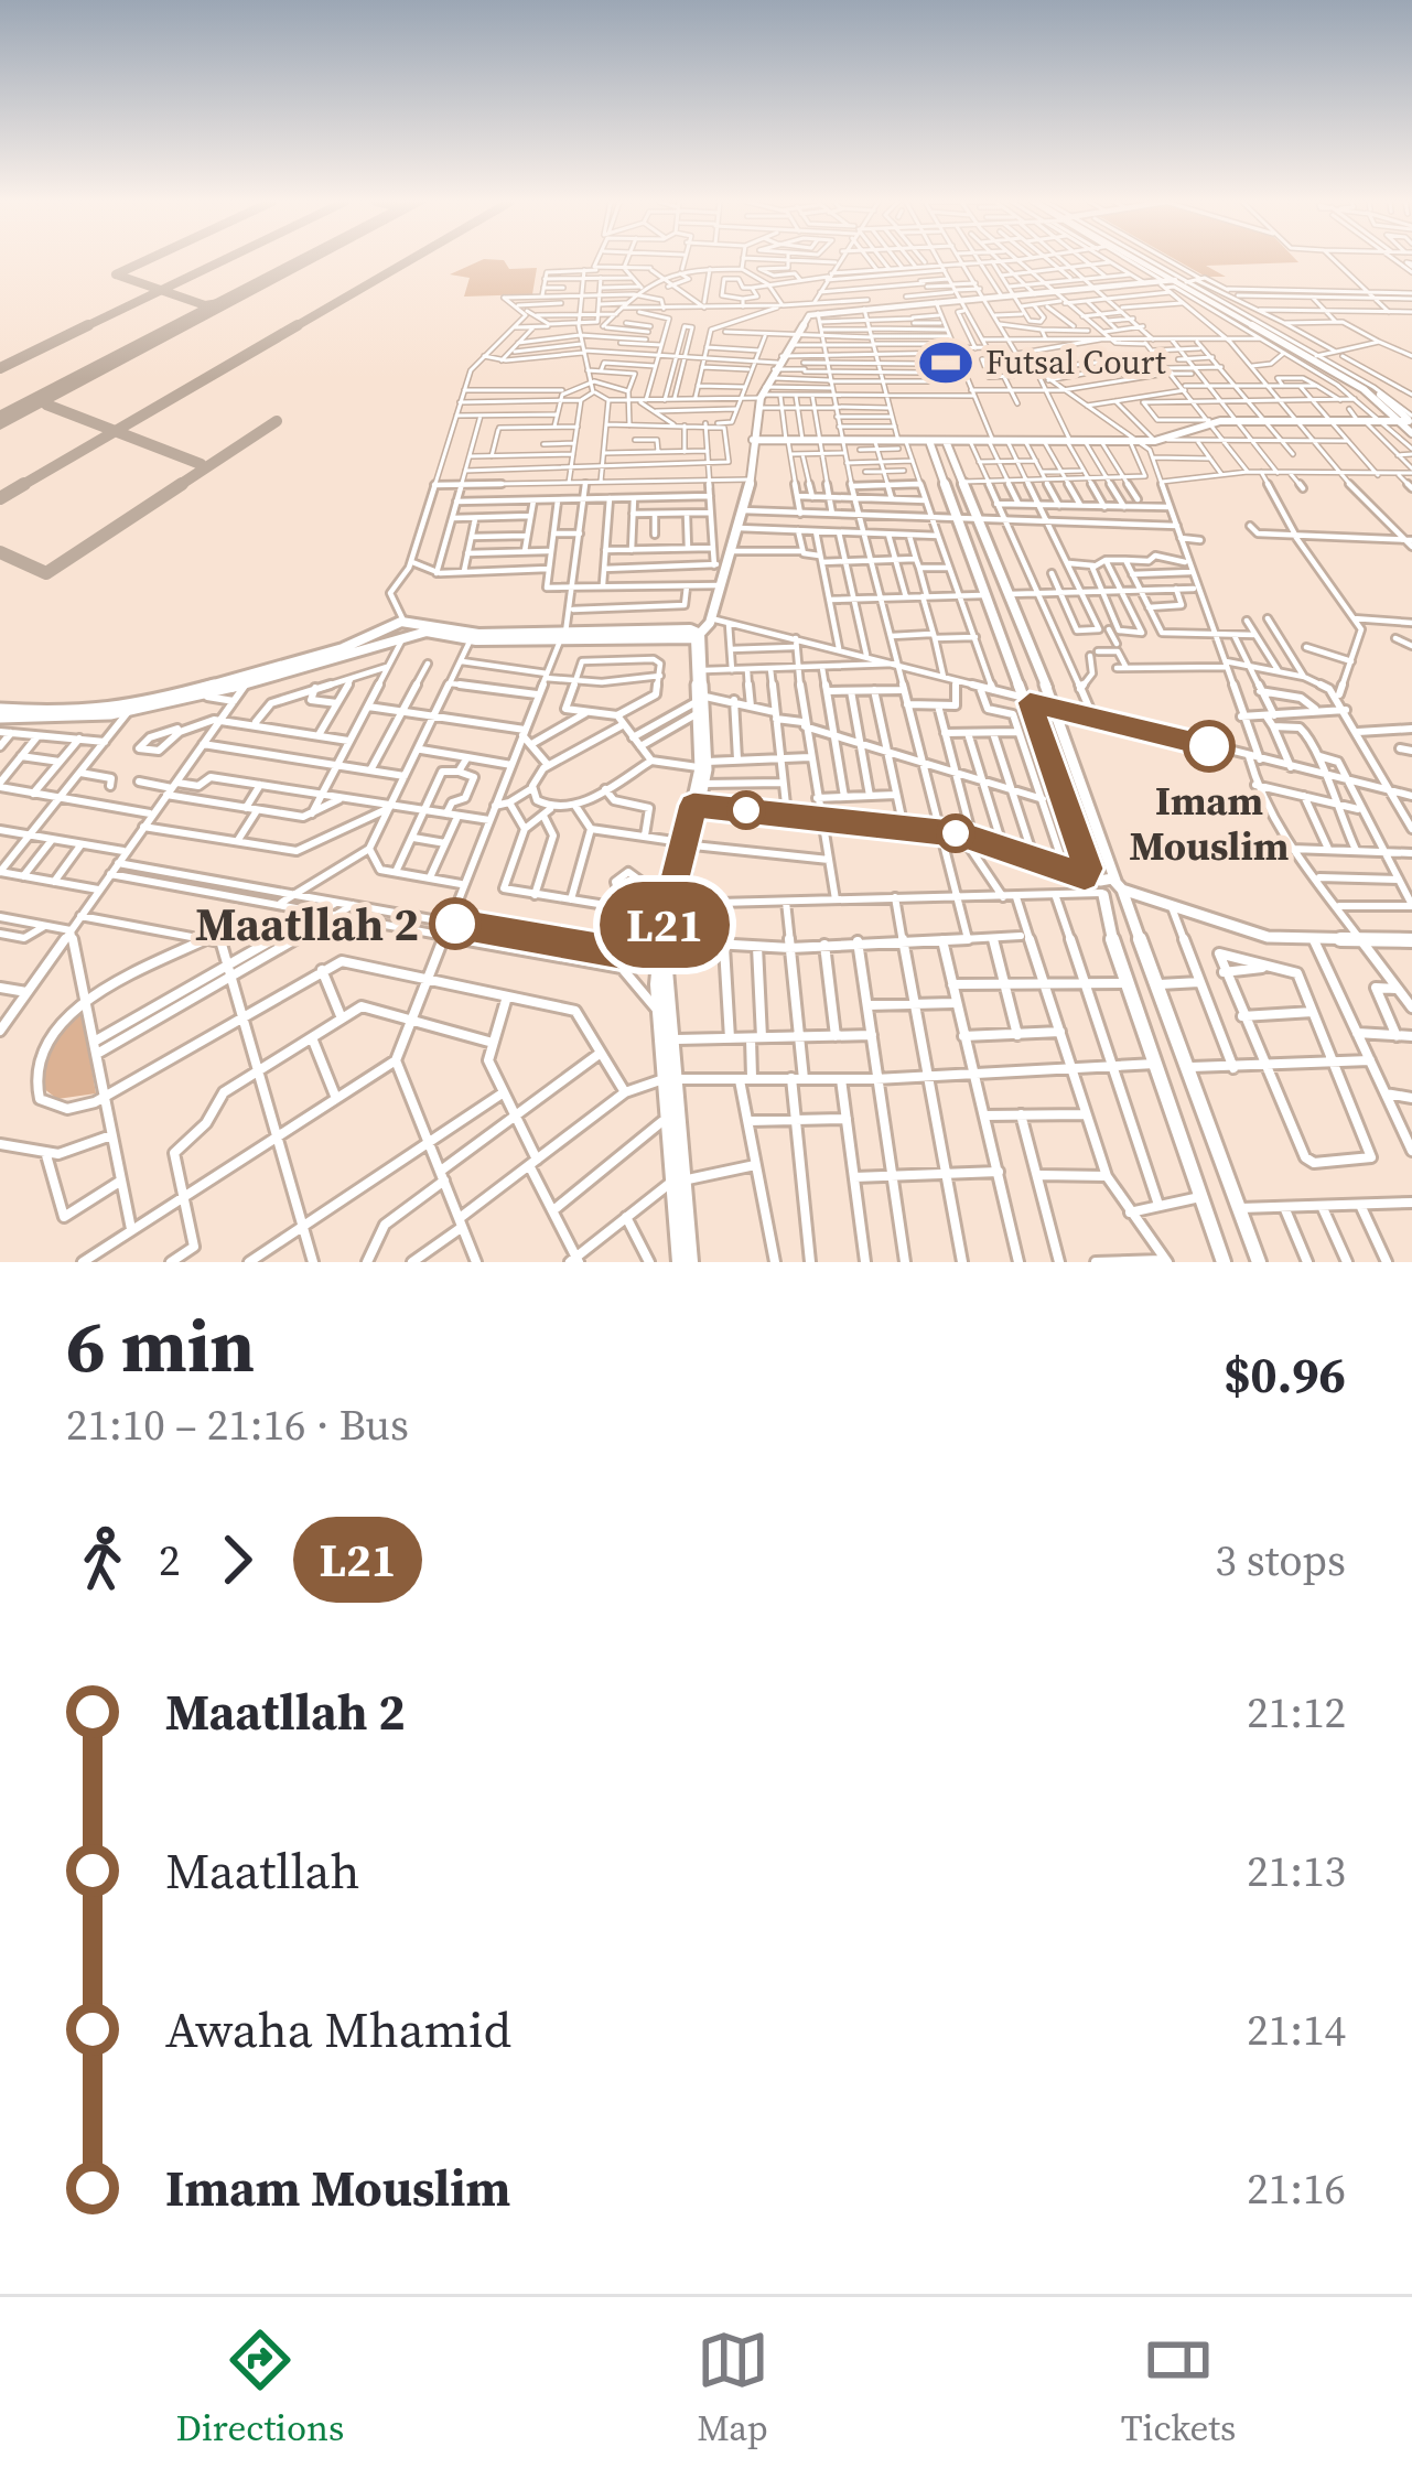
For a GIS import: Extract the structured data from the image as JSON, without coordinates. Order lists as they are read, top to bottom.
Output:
{
  "places": {
    "sports": ["Futsal Court"],
    "other": ["Imam Mouslim", "Maatllah 2"]
  },
  "lines": ["bus line L21"],
  "page": {
    "on_map": "L21",
    "heading": ["6 min", "21:10 – 21:16 · Bus", "$0.96"],
    "legs": ["2", "L21", "3 stops"],
    "list": [
      {
        "name": "Maatllah 2",
        "value": "21:12"
      },
      {
        "name": "Maatllah",
        "value": "21:13"
      },
      {
        "name": "Awaha Mhamid",
        "value": "21:14"
      },
      {
        "name": "Imam Mouslim",
        "value": "21:16"
      }
    ],
    "tabs": ["Directions", "Map", "Tickets"]
  }
}
